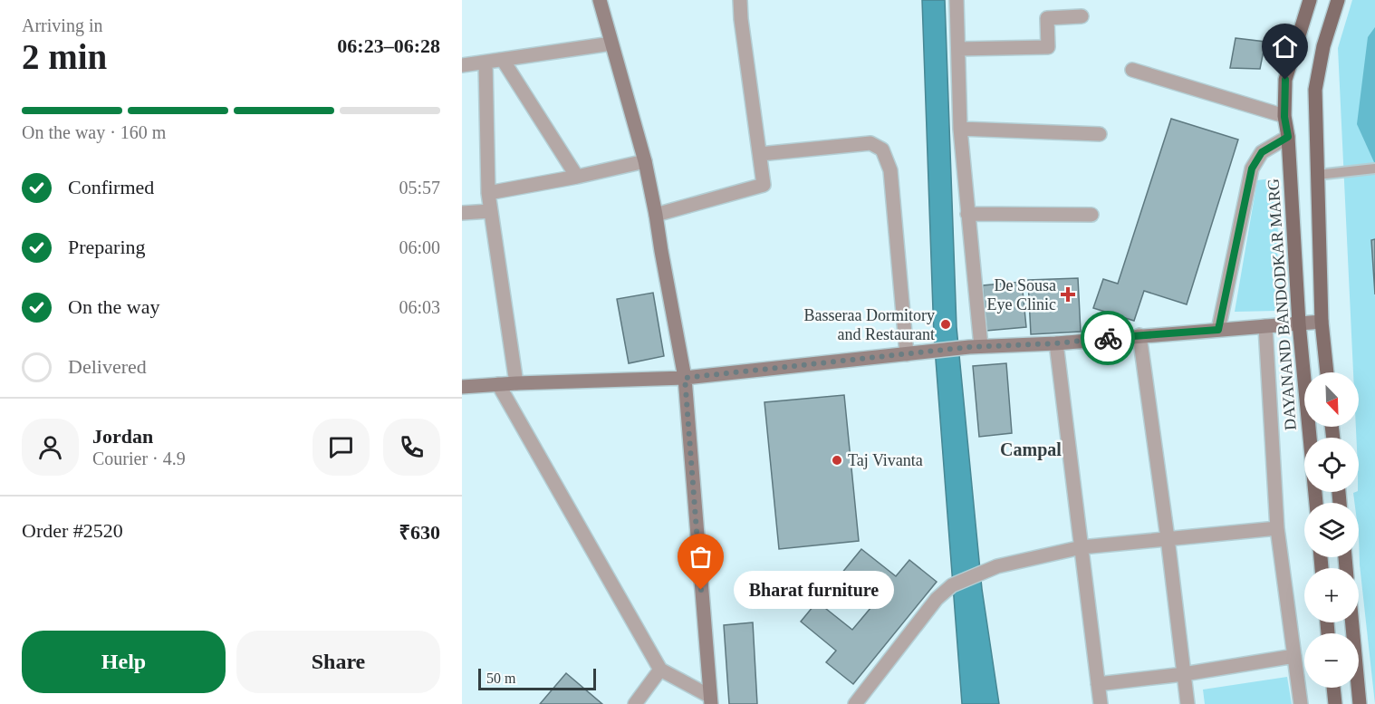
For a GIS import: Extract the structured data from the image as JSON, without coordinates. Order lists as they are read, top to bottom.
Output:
{
  "streets": {
    "main road": ["DAYANAND BANDODKAR MARG"]
  },
  "districts": ["Campal"],
  "places": {
    "health": ["De Sousa Eye Clinic"],
    "other": ["Basseraa Dormitory and Restaurant", "Taj Vivanta", "Bharat furniture"]
  },
  "scale_bar": "50 m",
  "north": "bottom right",
  "page": {
    "heading": ["2 min", "Arriving in", "06:23–06:28"],
    "panel": [
      "Jordan",
      "Courier · 4.9",
      "Order #2520",
      "₹630"
    ],
    "bar": "On the way · 160 m",
    "list": [
      ["Confirmed", "05:57"],
      ["Preparing", "06:00"],
      ["On the way", "06:03"],
      "Delivered"
    ],
    "map_buttons": ["+", "−"],
    "bubble": "Bharat furniture",
    "buttons": ["Help", "Share"],
    "scale": "50 m"
  }
}
